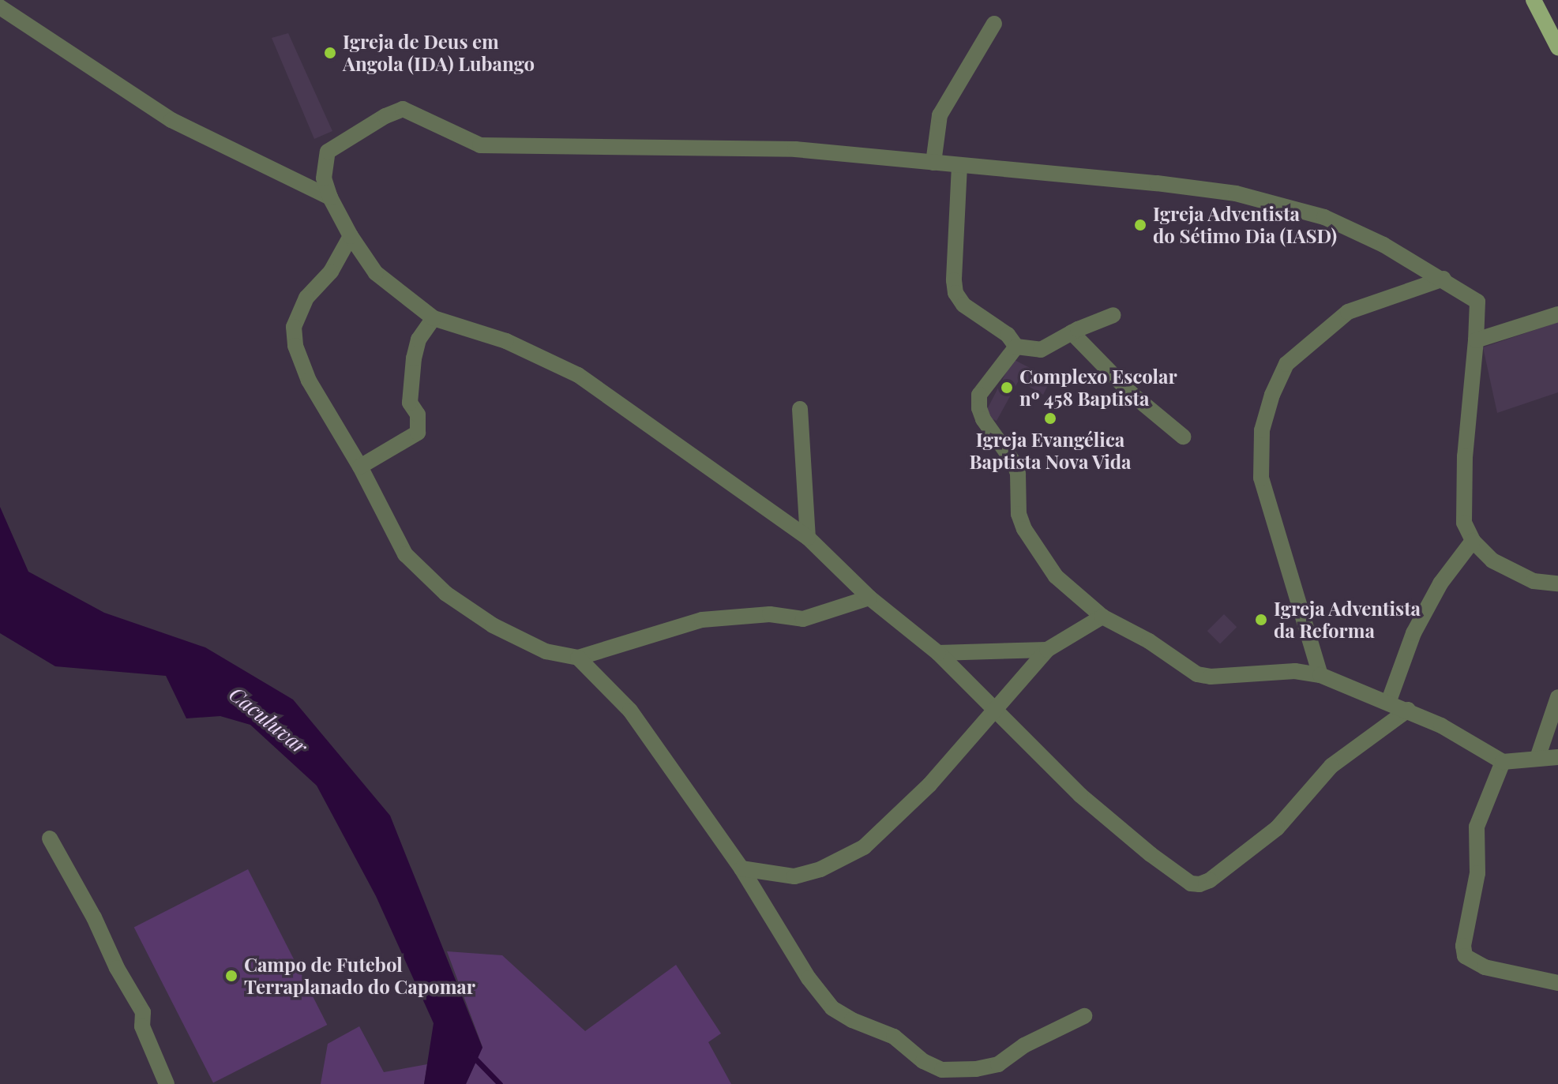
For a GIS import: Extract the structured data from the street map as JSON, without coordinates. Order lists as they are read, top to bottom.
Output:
{
  "water": ["Caculuvar"],
  "places": [
    "Igreja de Deus em Angola (IDA) Lubango",
    "Igreja Adventista do Sétimo Dia (IASD)",
    "Complexo Escolar nº 458 Baptista",
    "Igreja Evangélica Baptista Nova Vida",
    "Igreja Adventista da Reforma",
    "Campo de Futebol Terraplanado do Capomar"
  ]
}
